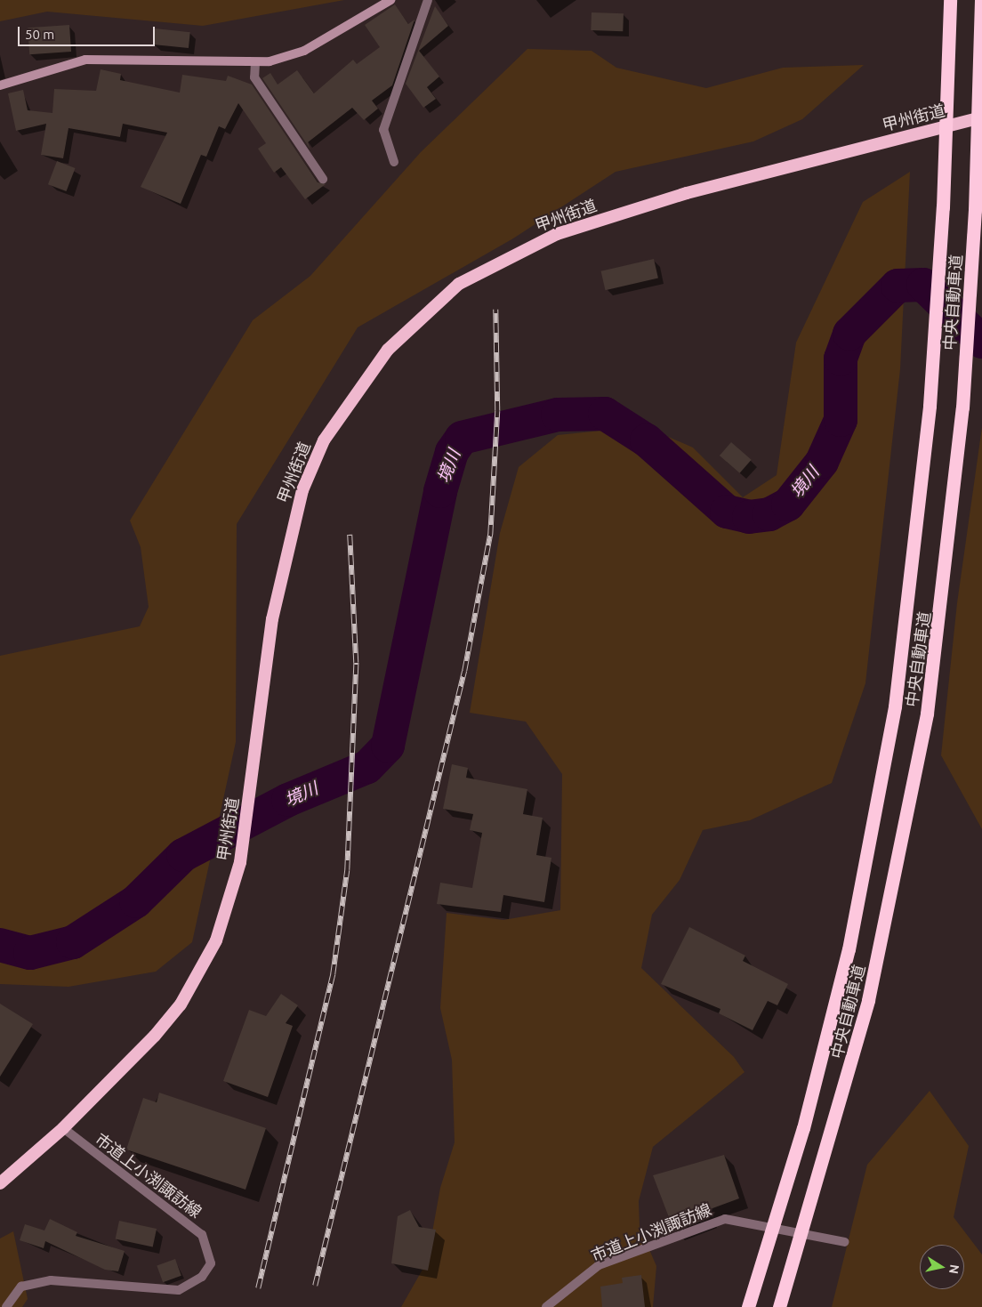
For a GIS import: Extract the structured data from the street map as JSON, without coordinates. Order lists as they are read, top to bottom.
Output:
{
  "streets": {
    "highway": ["甲州街道", "中央自動車道"],
    "street": ["市道上小渕諏訪線"]
  },
  "crossings": [
    ["甲州街道", "市道上小渕諏訪線"]
  ],
  "water": ["境川"],
  "scale_bar": "50 m",
  "north": "right"
}
